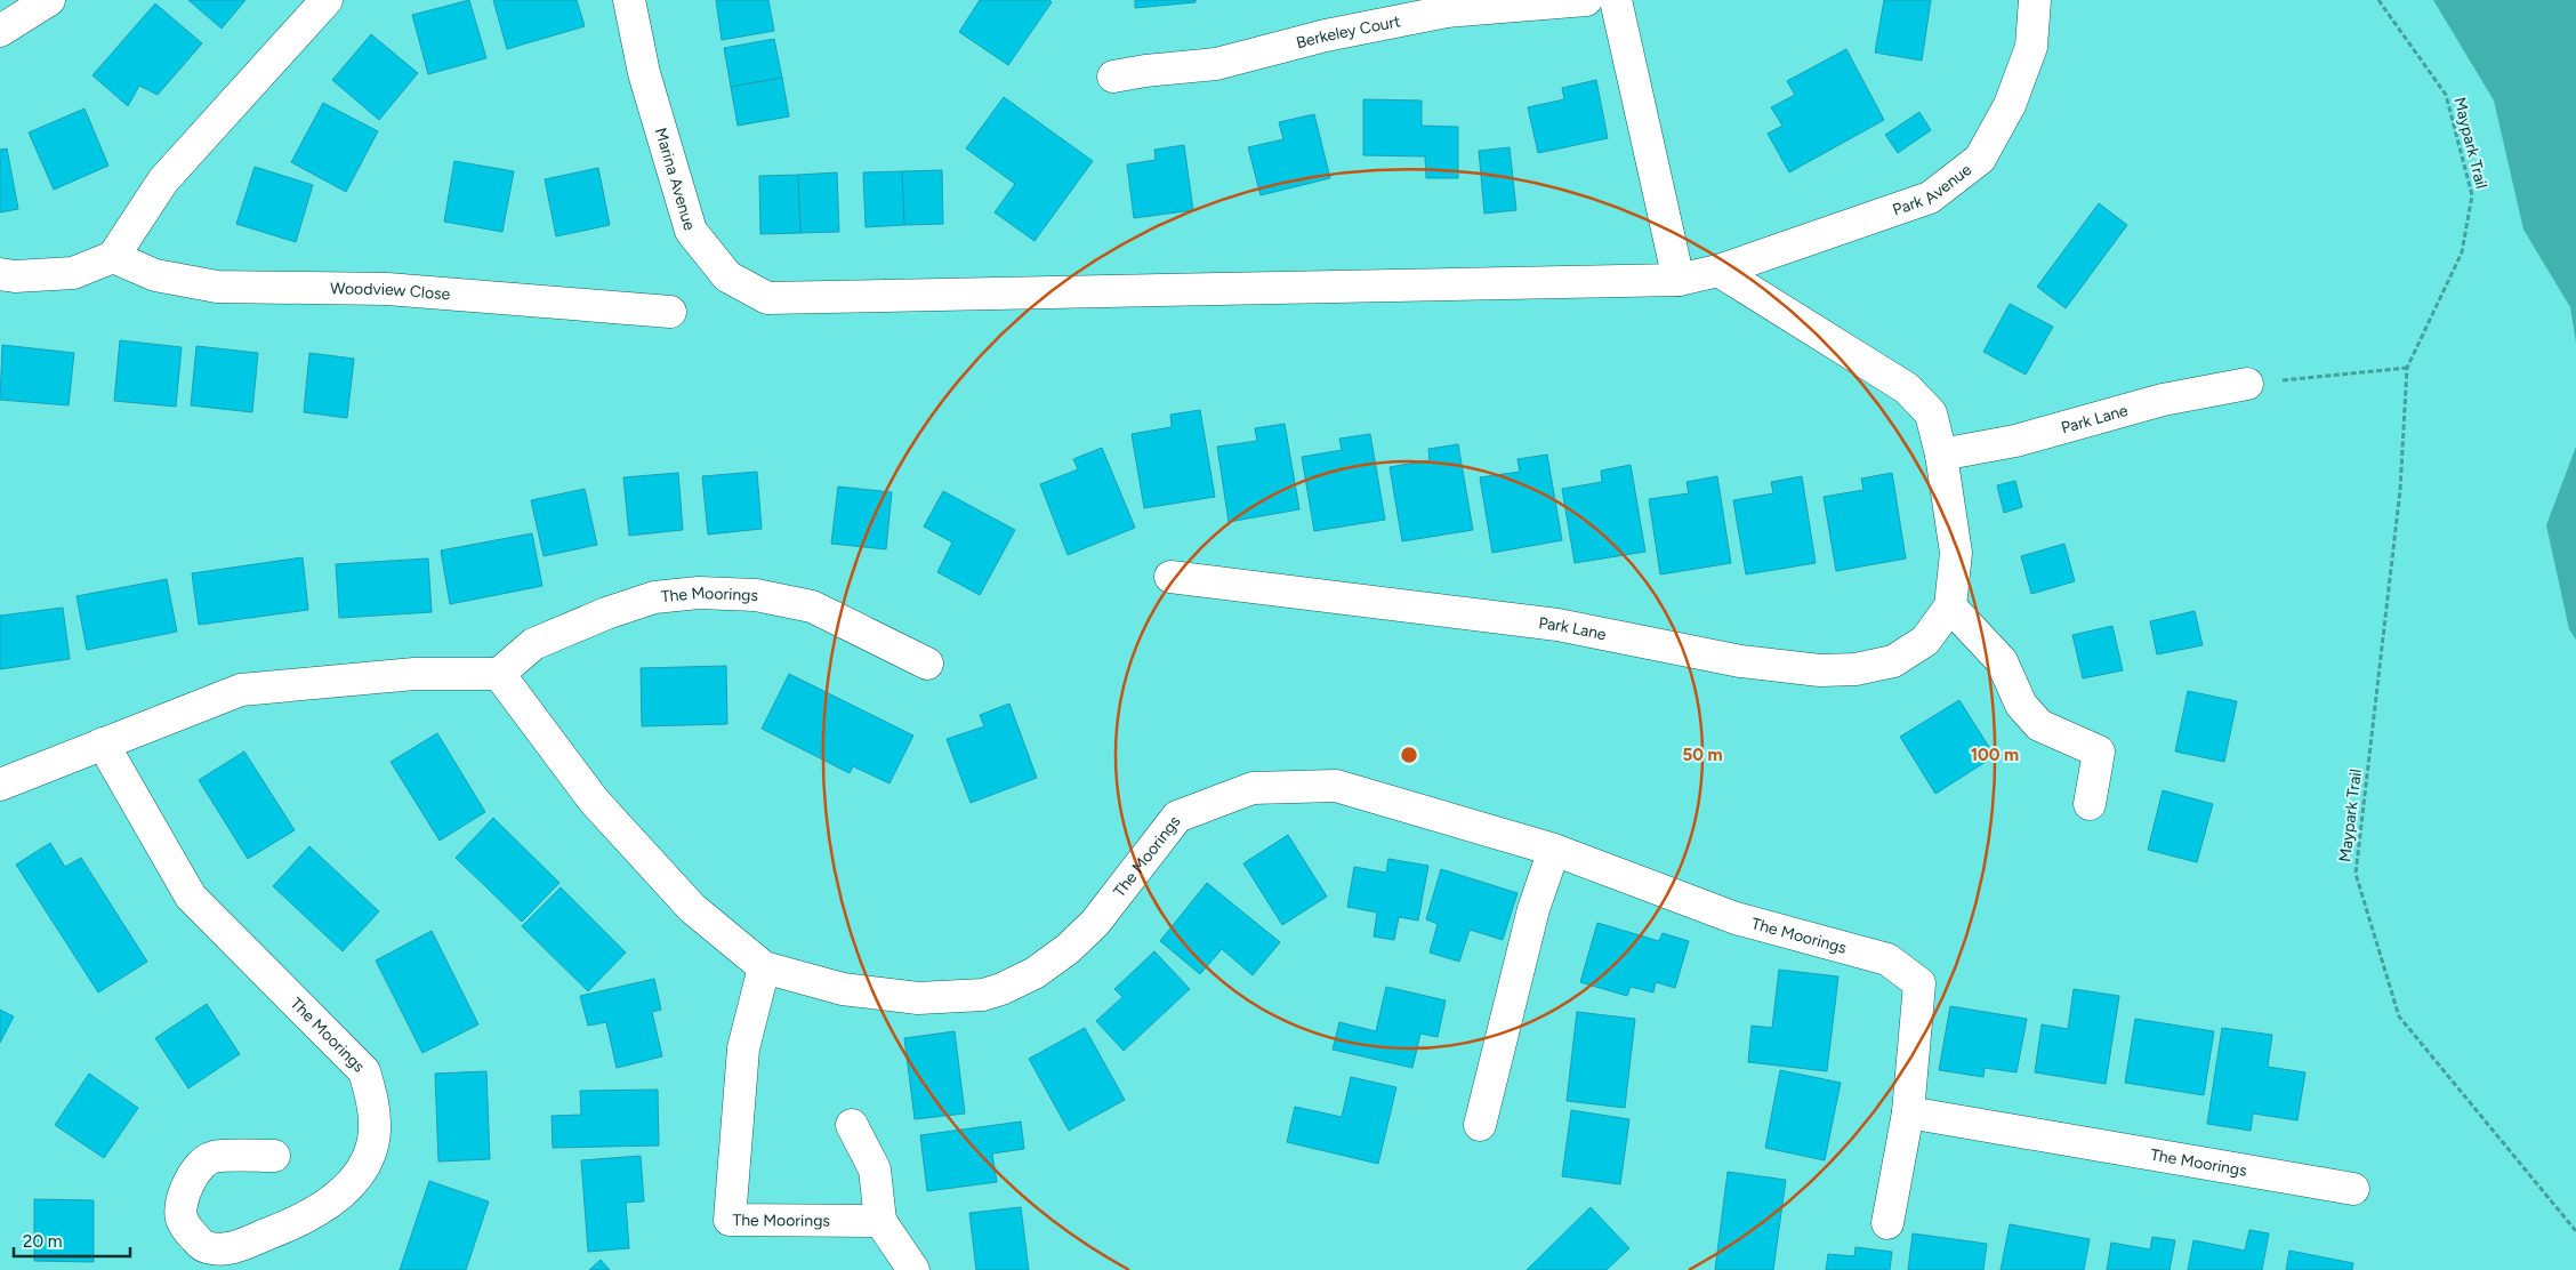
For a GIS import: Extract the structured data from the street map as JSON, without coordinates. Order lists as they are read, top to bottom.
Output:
{
  "streets": {
    "street": [
      "Berkeley Court",
      "Marina Avenue",
      "Park Avenue",
      "Woodview Close",
      "Park Lane",
      "The Moorings"
    ],
    "path": ["Maypark Trail"]
  },
  "crossings": [
    ["Marina Avenue", "Park Avenue"]
  ],
  "scale_bar": "20 m",
  "rings": ["50 m", "100 m"]
}
